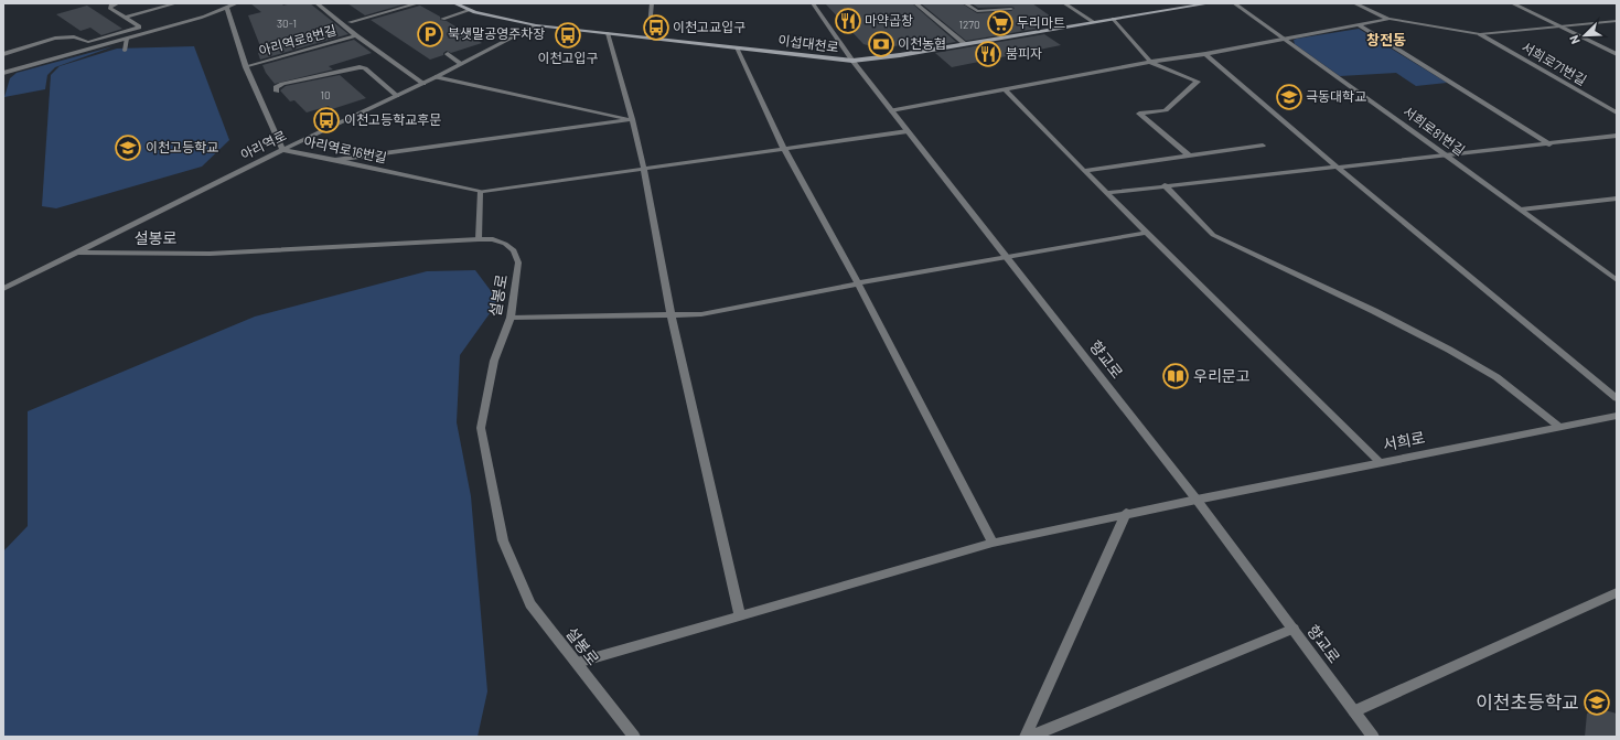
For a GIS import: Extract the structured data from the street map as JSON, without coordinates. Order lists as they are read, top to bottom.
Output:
{
  "streets": {
    "main road": ["이섭대천로"],
    "street": [
      "아리역로8번길",
      "서희로71번길",
      "서희로81번길",
      "아리역로",
      "아리역로16번길",
      "설봉로",
      "향교로",
      "서희로"
    ]
  },
  "crossings": [
    ["아리역로8번길", "아리역로"],
    ["아리역로8번길", "아리역로16번길"],
    ["이섭대천로", "아리역로"],
    ["이섭대천로", "향교로"],
    ["아리역로", "아리역로16번길"],
    ["아리역로", "설봉로"],
    ["설봉로", "서희로"],
    ["향교로", "서희로"]
  ],
  "districts": ["창전동"],
  "places": {
    "restaurant": ["마약곱창", "붐피자"],
    "supermarket": ["두리마트"],
    "bus stop": ["이천고교입구", "이천고입구", "이천고등학교후문"],
    "parking": ["북샛말공영주차장"],
    "bank": ["이천농협"],
    "school or university": ["극동대학교", "이천고등학교", "이천초등학교"],
    "library": ["우리문고"]
  },
  "house_numbers": ["30-1", "1270", "10"],
  "north": "bottom left"
}
